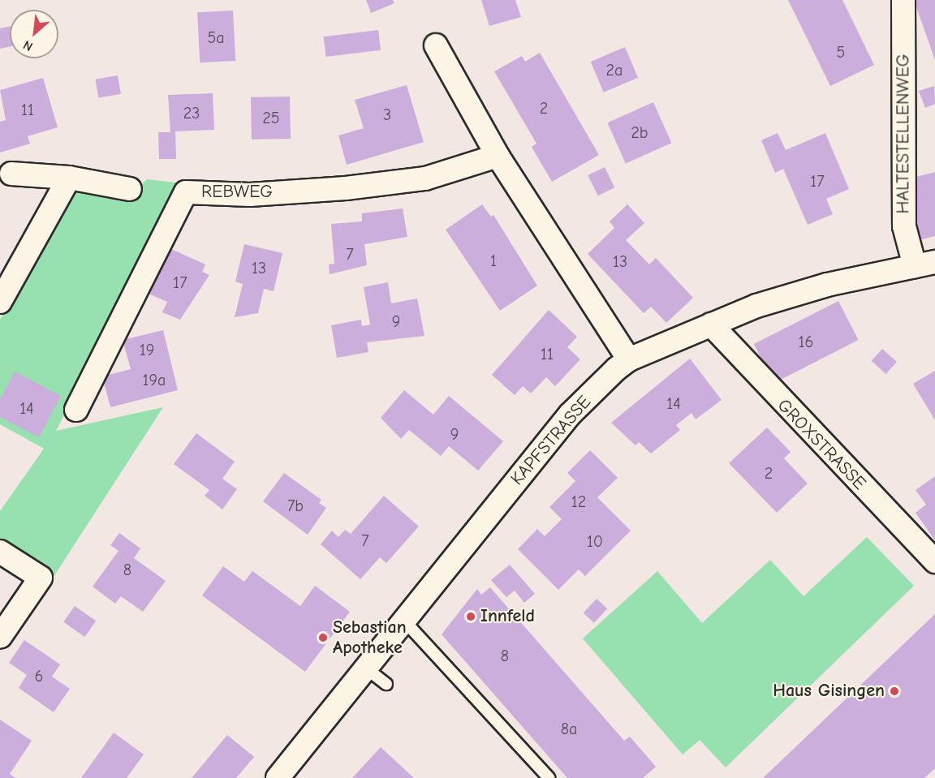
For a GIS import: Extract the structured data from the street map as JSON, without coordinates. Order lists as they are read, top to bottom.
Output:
{
  "streets": {
    "street": [
      "HALTESTELLENWEG",
      "REBWEG",
      "KAPFSTRASSE",
      "GROXSTRASSE"
    ]
  },
  "crossings": [
    ["HALTESTELLENWEG", "KAPFSTRASSE"],
    ["KAPFSTRASSE", "GROXSTRASSE"]
  ],
  "places": ["Innfeld", "Sebastian Apotheke", "Haus Gisingen"],
  "house_numbers": [
    "5a",
    "5",
    "2a",
    "2",
    "11",
    "23",
    "3",
    "25",
    "2b",
    "17",
    "7",
    "1",
    "13",
    "13",
    "17",
    "9",
    "16",
    "19",
    "11",
    "19a",
    "14",
    "14",
    "9",
    "2",
    "12",
    "7b",
    "7",
    "10",
    "8",
    "8",
    "6",
    "8a"
  ],
  "north": "bottom left"
}
